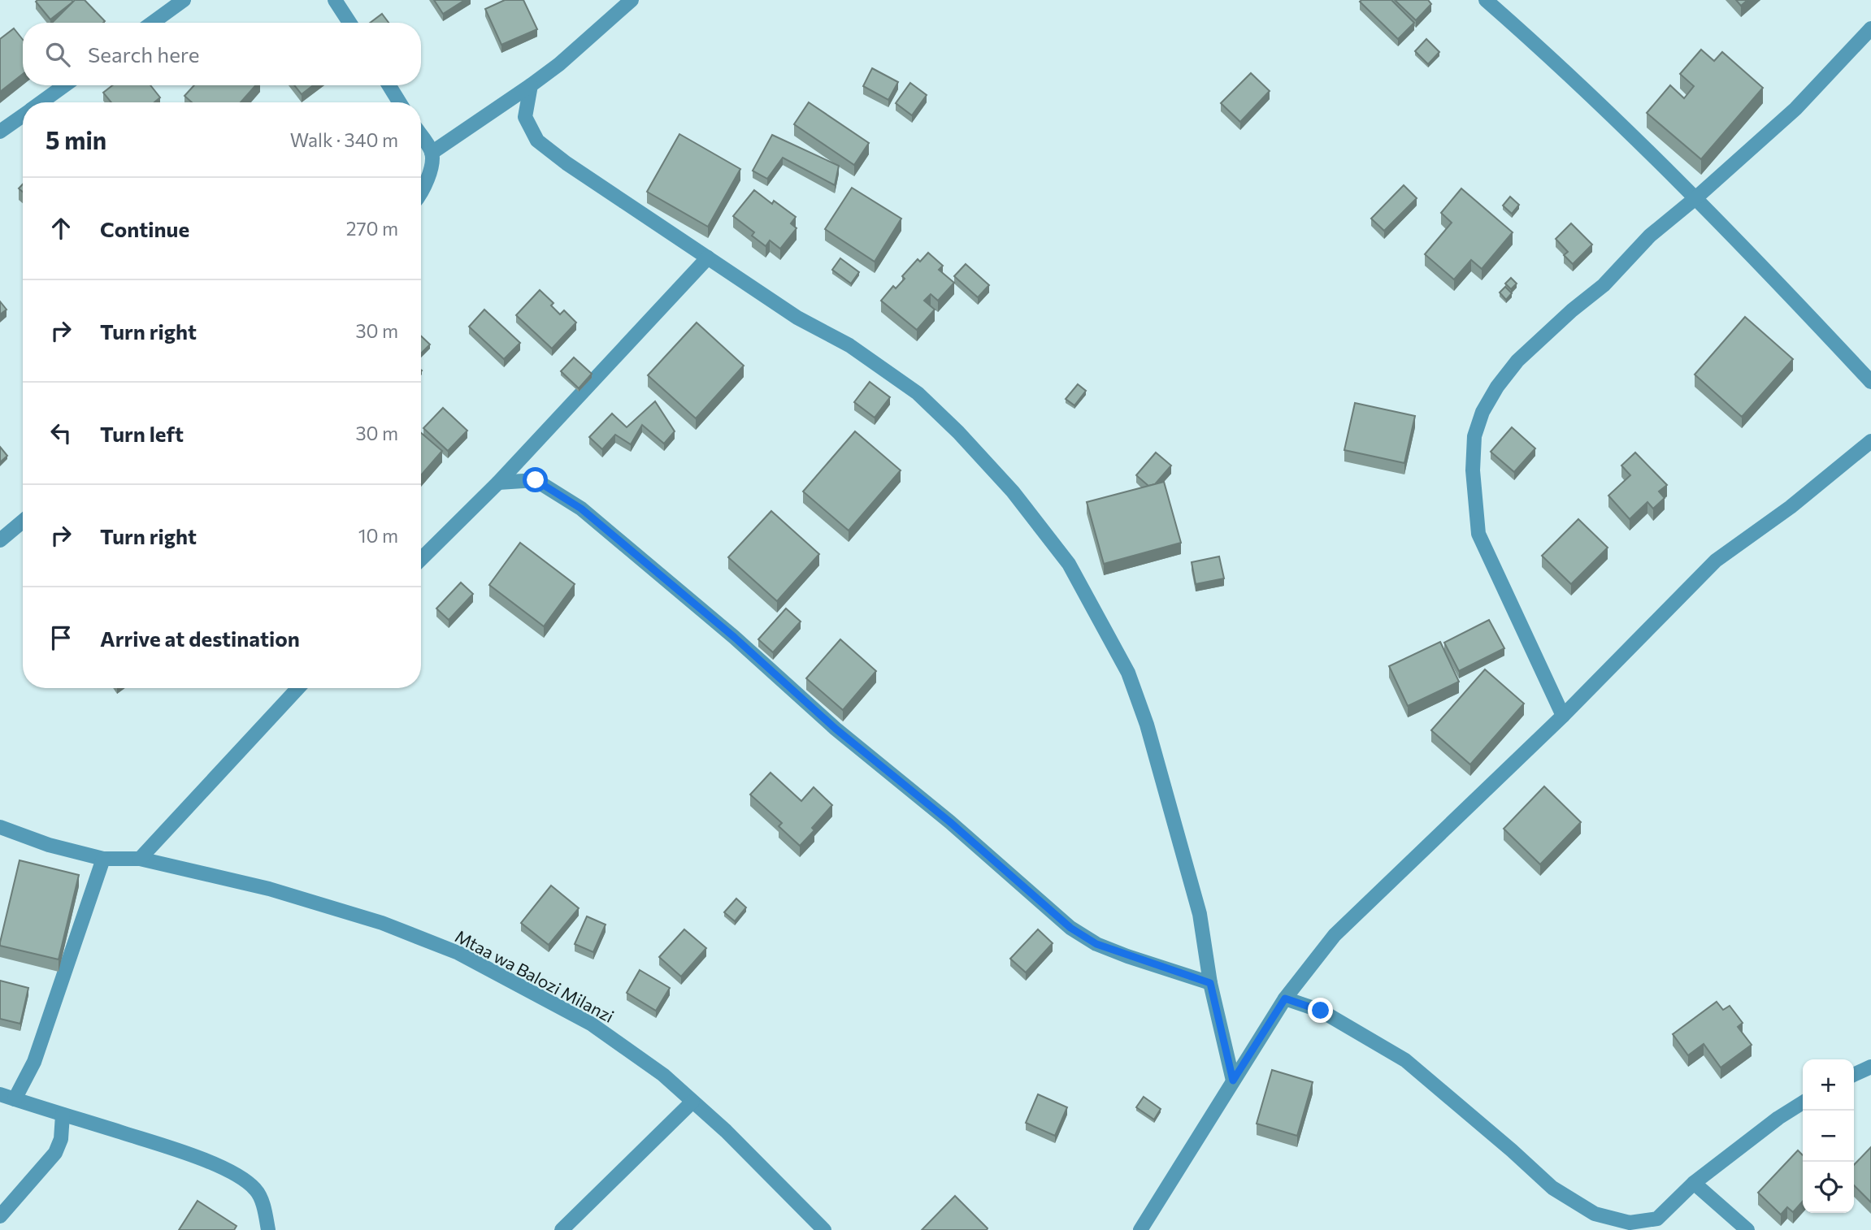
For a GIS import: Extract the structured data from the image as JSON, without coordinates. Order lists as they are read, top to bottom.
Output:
{
  "streets": {
    "street": ["Mtaa wa Balozi Milanzi"]
  },
  "page": {
    "search": "Search here",
    "heading": ["5 min", "Walk · 340 m"],
    "list": [
      ["Continue", "270 m"],
      ["Turn right", "30 m"],
      ["Turn left", "30 m"],
      ["Turn right", "10 m"],
      "Arrive at destination"
    ],
    "map_buttons": ["+", "−"]
  }
}
